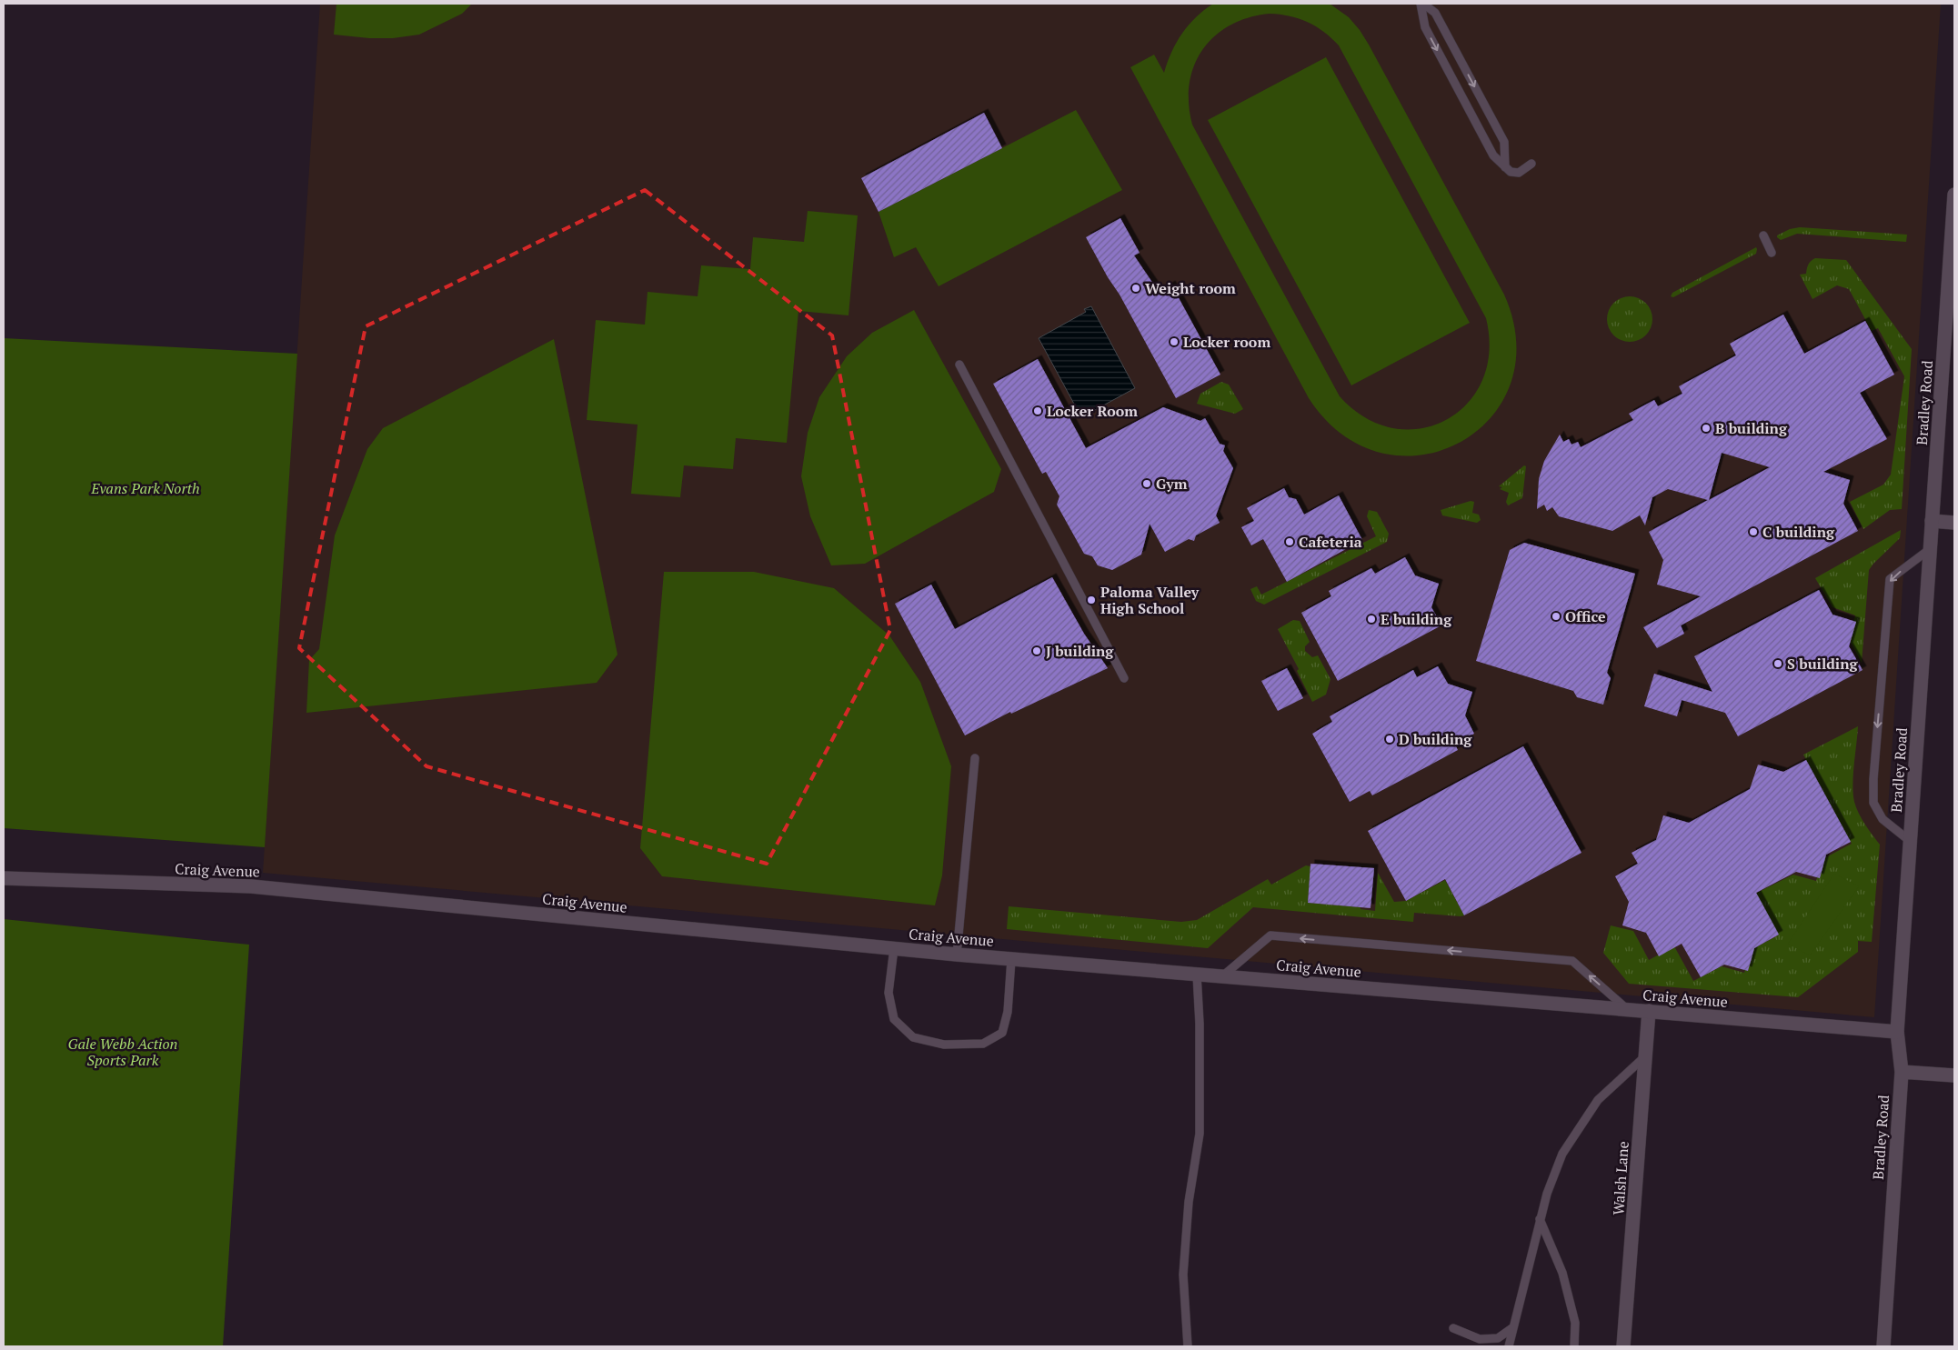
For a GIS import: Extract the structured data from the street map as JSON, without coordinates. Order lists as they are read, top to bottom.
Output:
{
  "streets": {
    "street": ["Bradley Road", "Craig Avenue", "Walsh Lane"]
  },
  "crossings": [
    ["Bradley Road", "Craig Avenue"],
    ["Craig Avenue", "Walsh Lane"]
  ],
  "parks": ["Evans Park North", "Gale Webb Action Sports Park"],
  "places": [
    "Weight room",
    "Locker room",
    "Locker Room",
    "B building",
    "Gym",
    "C building",
    "Cafeteria",
    "Paloma Valley High School",
    "Office",
    "E building",
    "J building",
    "S building",
    "D building"
  ]
}
